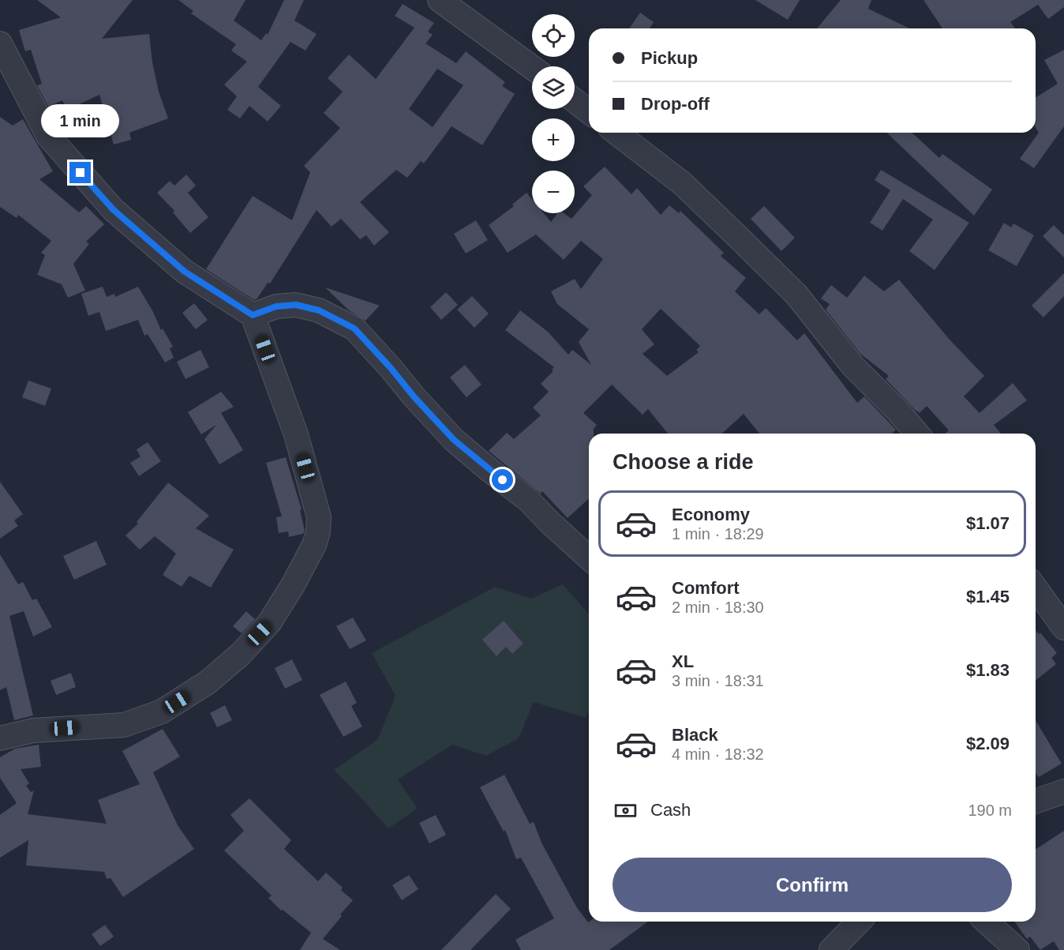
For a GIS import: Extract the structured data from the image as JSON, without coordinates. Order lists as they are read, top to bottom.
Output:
{
  "page": {
    "map_buttons": ["+", "−"],
    "banner": ["Pickup", "Drop-off"],
    "bubble": "1 min",
    "heading": "Choose a ride",
    "list": [
      {
        "name": "Economy",
        "note": "1 min · 18:29",
        "value": "$1.07"
      },
      {
        "name": "Comfort",
        "note": "2 min · 18:30",
        "value": "$1.45"
      },
      {
        "name": "XL",
        "note": "3 min · 18:31",
        "value": "$1.83"
      },
      {
        "name": "Black",
        "note": "4 min · 18:32",
        "value": "$2.09"
      }
    ],
    "pay": ["Cash", "190 m"],
    "buttons": "Confirm"
  }
}
